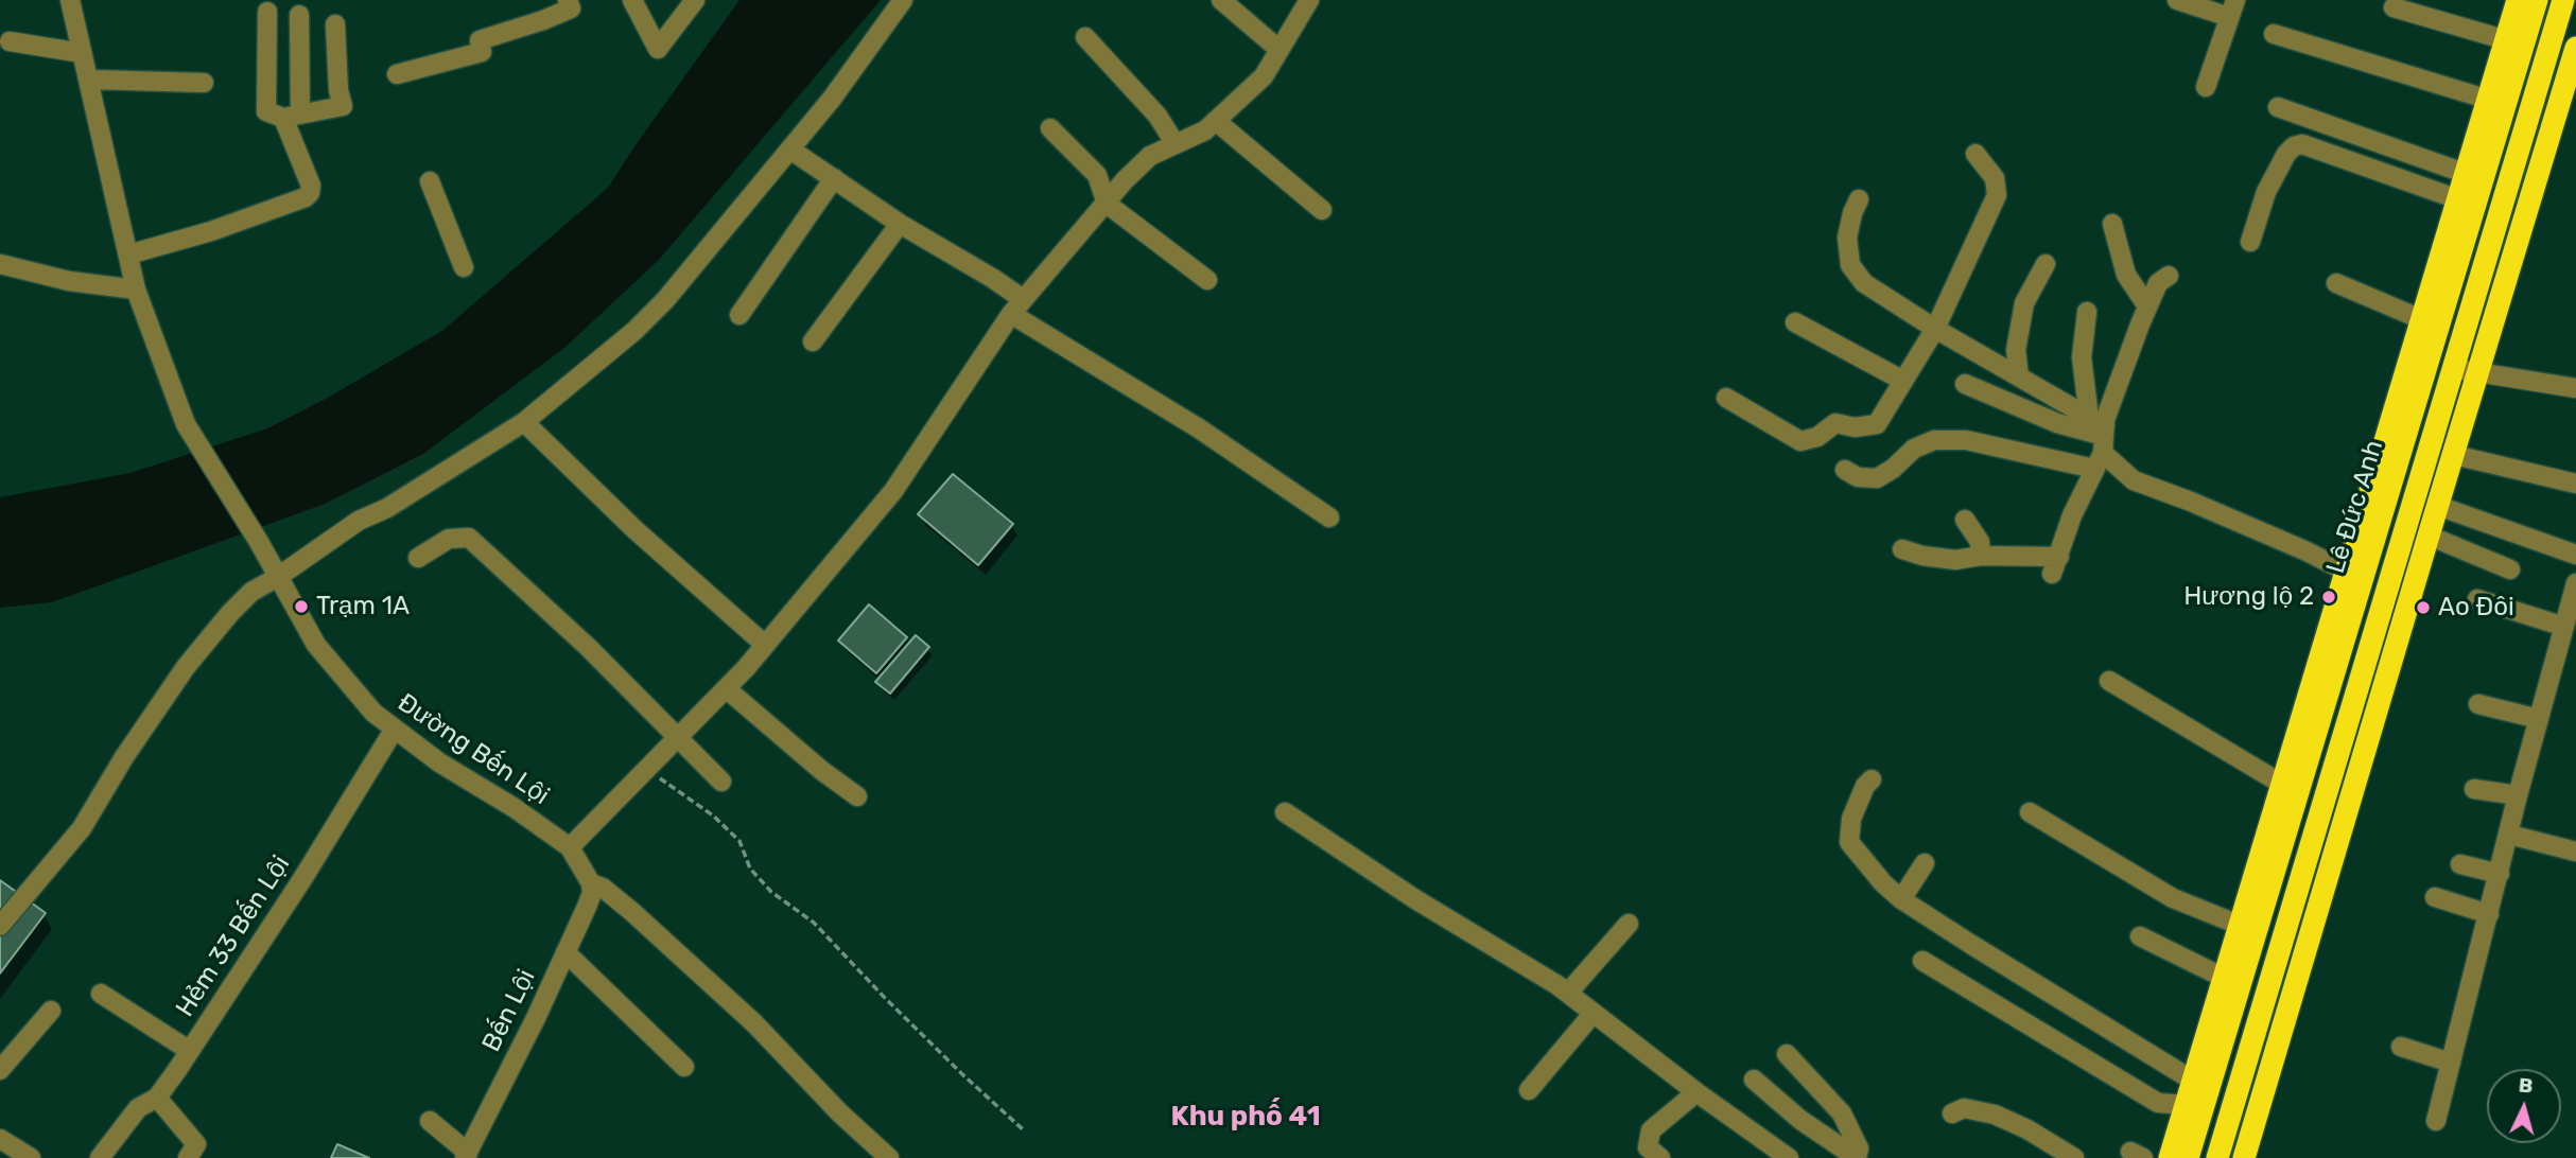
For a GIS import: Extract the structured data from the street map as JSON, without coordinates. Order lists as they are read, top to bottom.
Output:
{
  "streets": {
    "highway": ["Lê Đức Anh"],
    "street": ["Đường Bến Lội", "Hẻm 33 Bến Lội", "Bến Lội"]
  },
  "crossings": [
    ["Đường Bến Lội", "Hẻm 33 Bến Lội"],
    ["Đường Bến Lội", "Bến Lội"]
  ],
  "districts": ["Khu phố 41"],
  "places": ["Hương lộ 2", "Trạm 1A", "Ao Đôi"],
  "north": "top"
}
